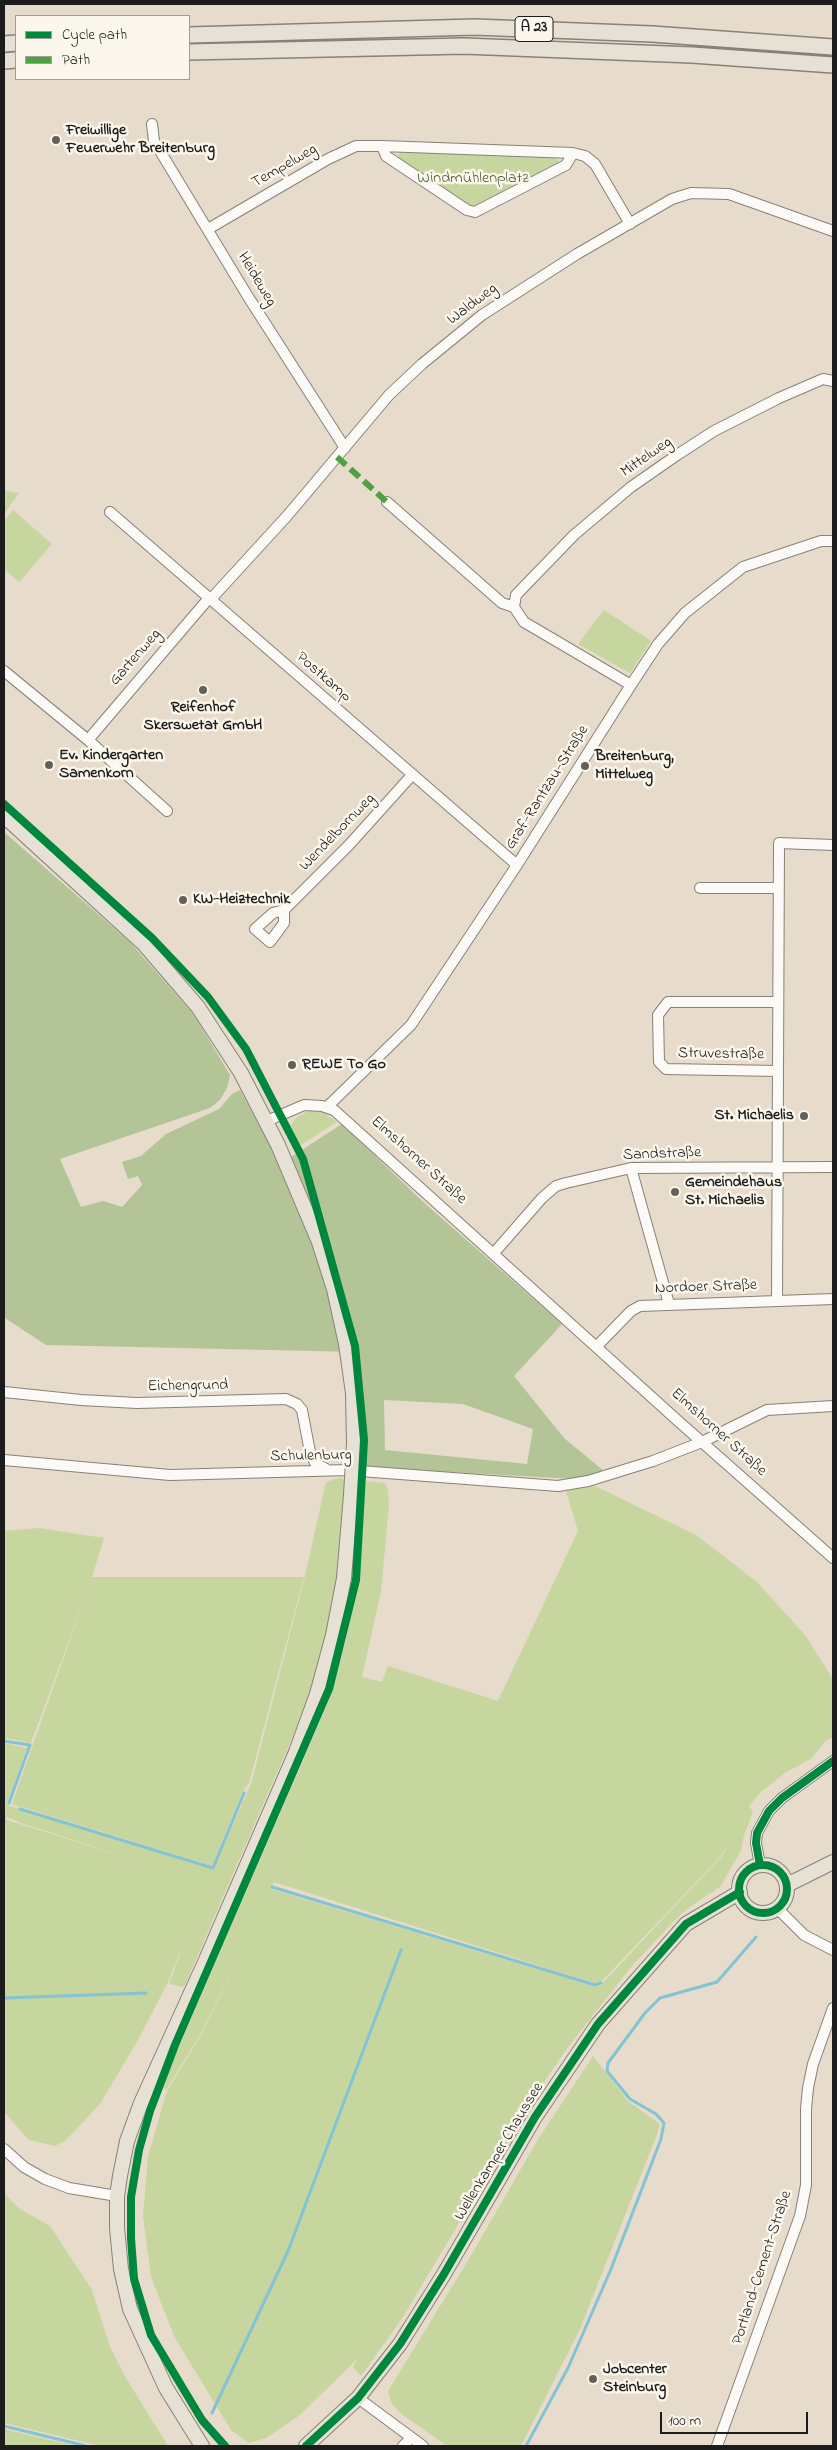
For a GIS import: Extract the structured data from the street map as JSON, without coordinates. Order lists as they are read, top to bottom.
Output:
{
  "streets": {
    "highway": ["A 23"],
    "main road": ["Wellenkamper Chaussee"],
    "street": [
      "Tempelweg",
      "Heideweg",
      "Waldweg",
      "Mittelweg",
      "Gartenweg",
      "Postkamp",
      "Graf-Rantzau-Straße",
      "Wendelbornweg",
      "Struvestraße",
      "Sandstraße",
      "Elmshorner Straße",
      "Nordoer Straße",
      "Eichengrund",
      "Schulenburg",
      "Portland-Cement-Straße"
    ]
  },
  "crossings": [
    ["Tempelweg", "Heideweg"],
    ["Tempelweg", "Waldweg"],
    ["Heideweg", "Waldweg"],
    ["Waldweg", "Gartenweg"],
    ["Waldweg", "Postkamp"],
    ["Gartenweg", "Postkamp"],
    ["Postkamp", "Graf-Rantzau-Straße"],
    ["Postkamp", "Wendelbornweg"],
    ["Graf-Rantzau-Straße", "Elmshorner Straße"],
    ["Struvestraße", "Sandstraße"],
    ["Struvestraße", "Nordoer Straße"],
    ["Sandstraße", "Elmshorner Straße"],
    ["Elmshorner Straße", "Nordoer Straße"],
    ["Elmshorner Straße", "Schulenburg"],
    ["Eichengrund", "Schulenburg"]
  ],
  "parks": ["Windmühlenplatz"],
  "places": [
    "Freiwillige Feuerwehr Breitenburg",
    "Reifenhof Skerswetat GmbH",
    "Ev. Kindergarten Samenkorn",
    "Breitenburg, Mittelweg",
    "KW-Heiztechnik",
    "REWE To Go",
    "St. Michaelis",
    "Gemeindehaus St. Michaelis",
    "Jobcenter Steinburg"
  ],
  "legend": ["Cycle path", "Path"],
  "scale_bar": "100 m"
}
